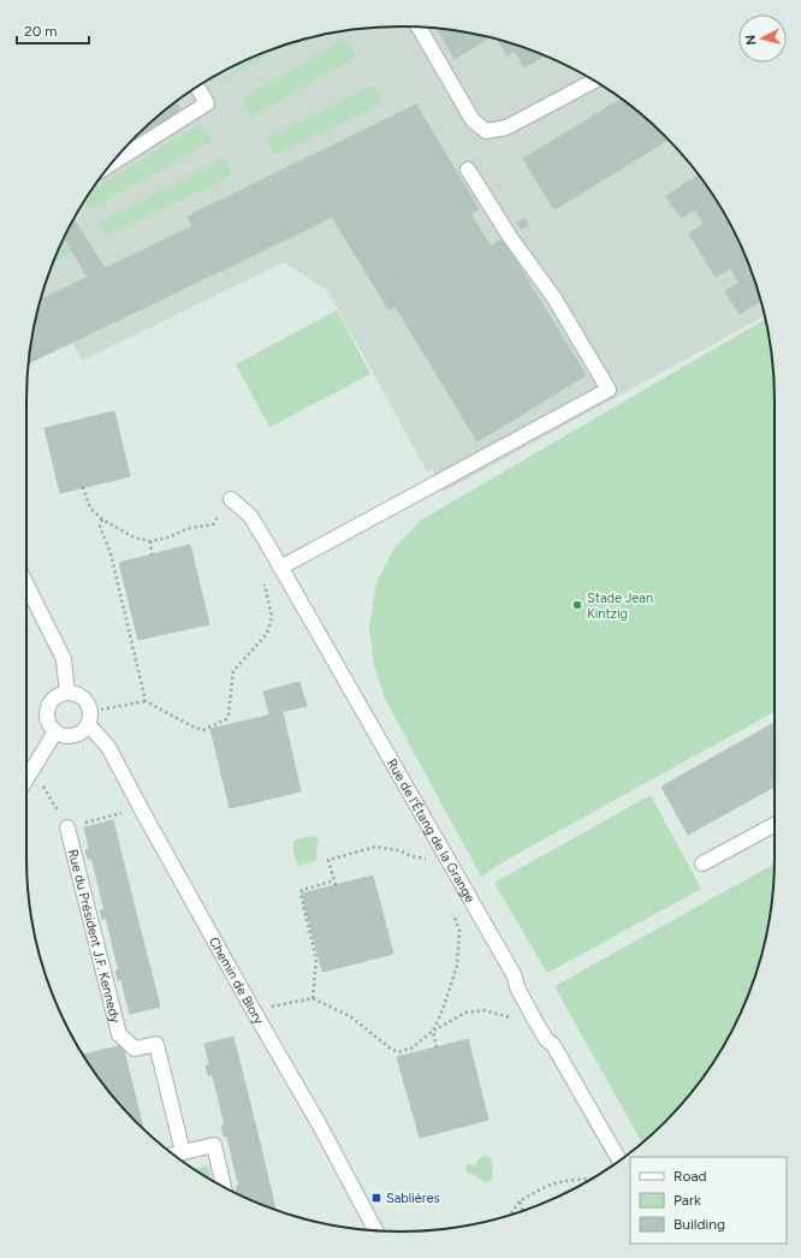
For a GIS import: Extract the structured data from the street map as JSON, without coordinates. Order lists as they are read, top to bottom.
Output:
{
  "streets": {
    "street": ["Rue de l'Étang de la Grange", "Rue du Président J.F. Kennedy", "Chemin de Blory"]
  },
  "places": {
    "other": ["Stade Jean Kintzig"],
    "transit": ["Sablières"]
  },
  "legend": ["Road", "Park", "Building"],
  "scale_bar": "20 m",
  "north": "left"
}
